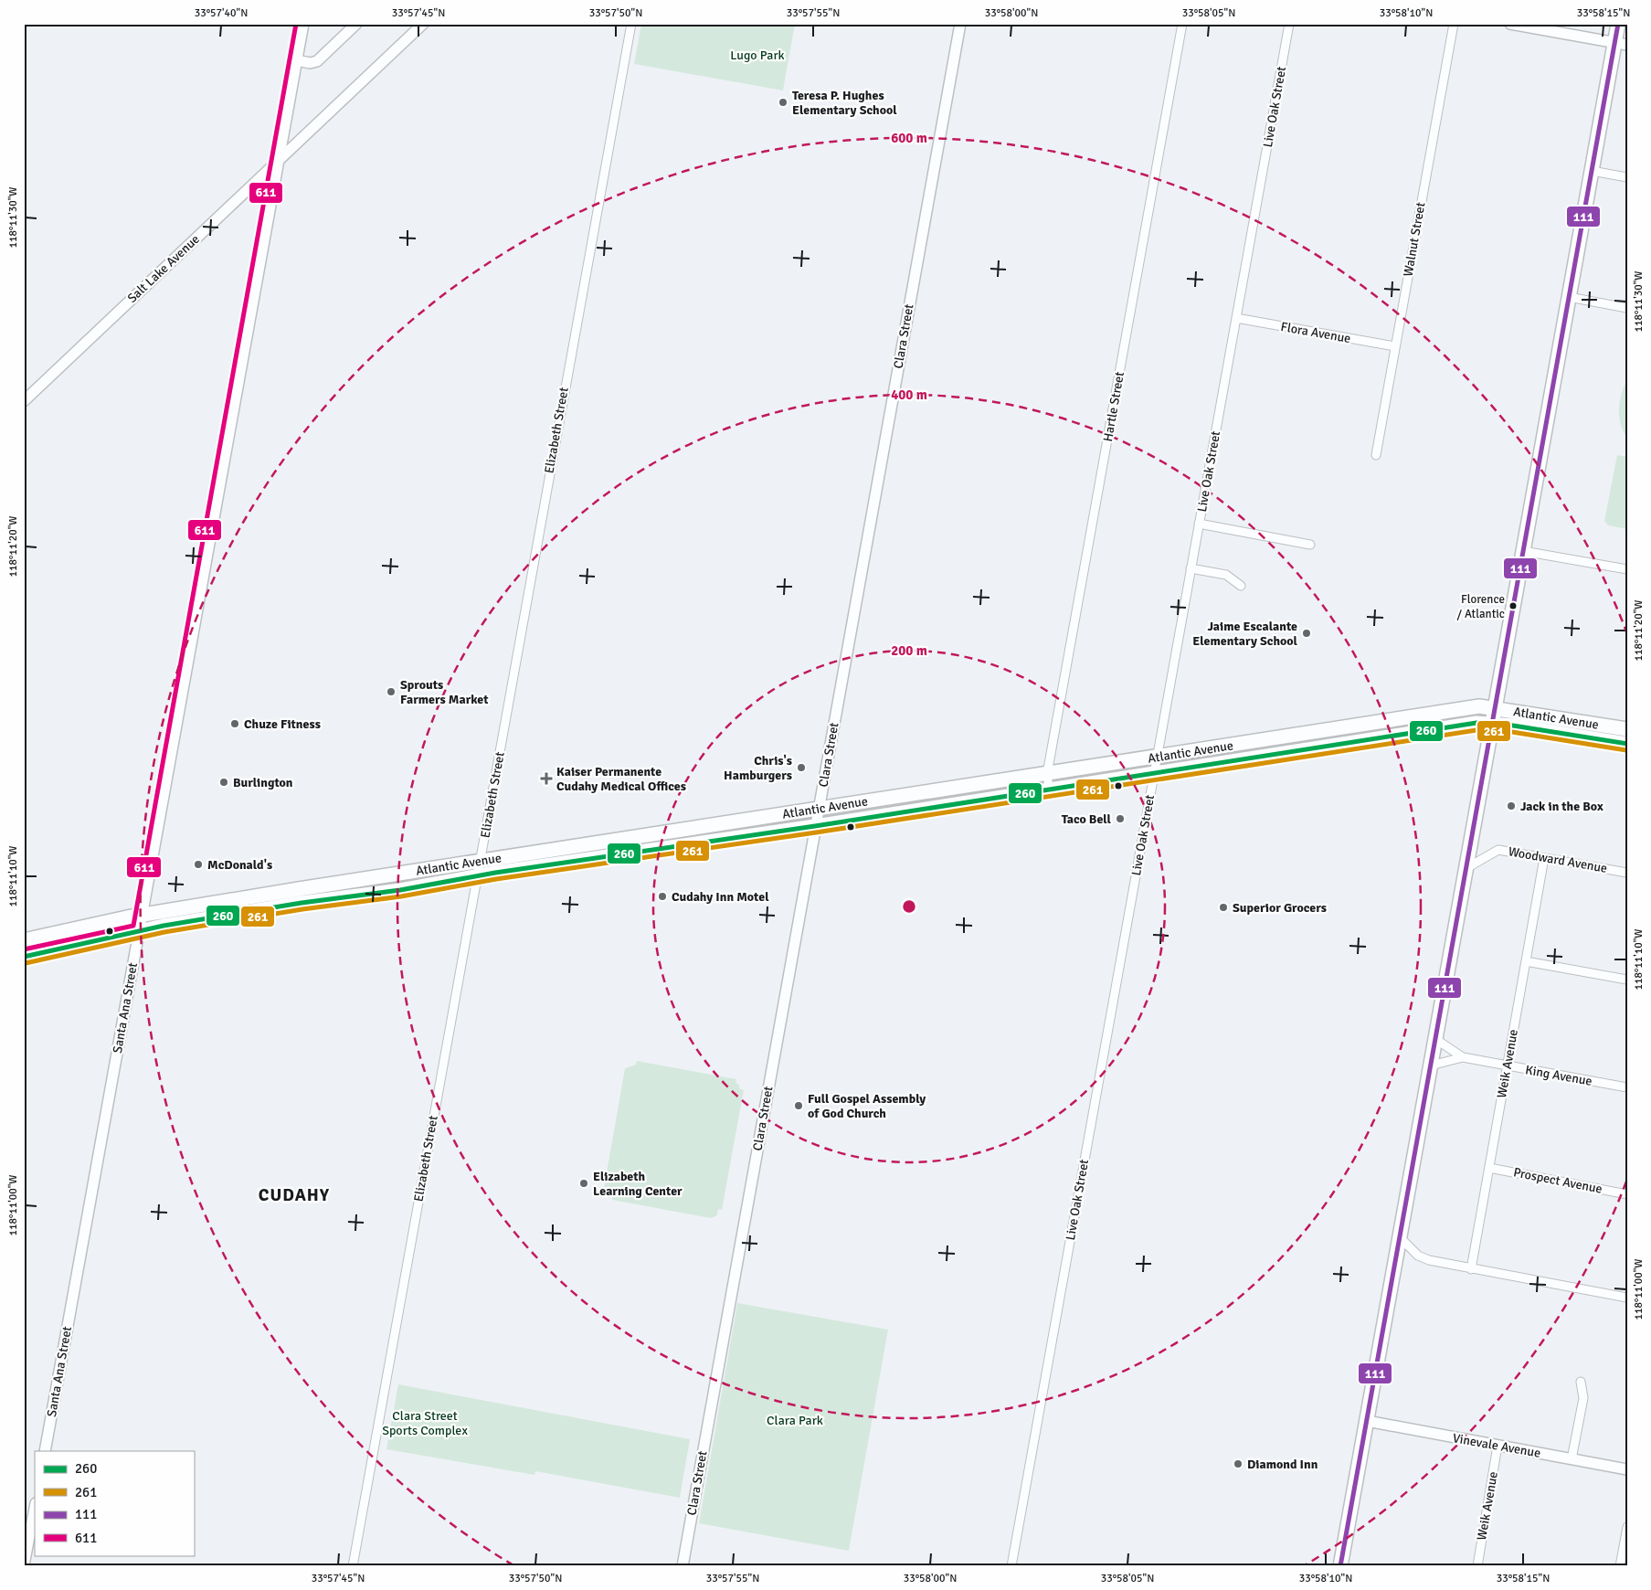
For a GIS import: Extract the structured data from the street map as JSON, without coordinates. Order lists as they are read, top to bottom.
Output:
{
  "streets": {
    "main road": ["Atlantic Avenue"],
    "street": [
      "Live Oak Street",
      "Walnut Street",
      "Salt Lake Avenue",
      "Flora Avenue",
      "Clara Street",
      "Hartle Street",
      "Elizabeth Street",
      "Woodward Avenue",
      "Santa Ana Street",
      "Weik Avenue",
      "King Avenue",
      "Prospect Avenue",
      "Vinevale Avenue"
    ]
  },
  "crossings": [
    ["Live Oak Street", "Flora Avenue"],
    ["Live Oak Street", "Atlantic Avenue"],
    ["Walnut Street", "Flora Avenue"],
    ["Salt Lake Avenue", "Santa Ana Street"],
    ["Clara Street", "Atlantic Avenue"],
    ["Hartle Street", "Atlantic Avenue"],
    ["Elizabeth Street", "Atlantic Avenue"],
    ["Atlantic Avenue", "Santa Ana Street"],
    ["Woodward Avenue", "Weik Avenue"],
    ["Weik Avenue", "King Avenue"],
    ["Weik Avenue", "Prospect Avenue"],
    ["Weik Avenue", "Vinevale Avenue"]
  ],
  "districts": ["CUDAHY"],
  "parks": ["Lugo Park", "Clara Street Sports Complex", "Clara Park"],
  "places": {
    "other": [
      "Teresa P. Hughes Elementary School",
      "Florence / Atlantic",
      "Jaime Escalante Elementary School",
      "Sprouts Farmers Market",
      "Chuze Fitness",
      "Chris's Hamburgers",
      "Burlington",
      "Jack in the Box",
      "Taco Bell",
      "McDonald's",
      "Cudahy Inn Motel",
      "Superior Grocers",
      "Full Gospel Assembly of God Church",
      "Elizabeth Learning Center",
      "Diamond Inn"
    ],
    "health": ["Kaiser Permanente Cudahy Medical Offices"]
  },
  "lines": [
    "transit line 111",
    "transit line 611",
    "transit line 260",
    "transit line 261"
  ],
  "legend": [
    "260",
    "261",
    "111",
    "611"
  ],
  "coordinates": [
    "33°57'40\"N",
    "33°57'45\"N",
    "33°57'50\"N",
    "33°57'55\"N",
    "33°58'00\"N",
    "33°58'05\"N",
    "33°58'10\"N",
    "33°58'15\"N",
    "118°11'30\"W",
    "118°11'20\"W",
    "118°11'10\"W",
    "118°11'00\"W"
  ],
  "rings": ["600 m", "400 m", "200 m"]
}
